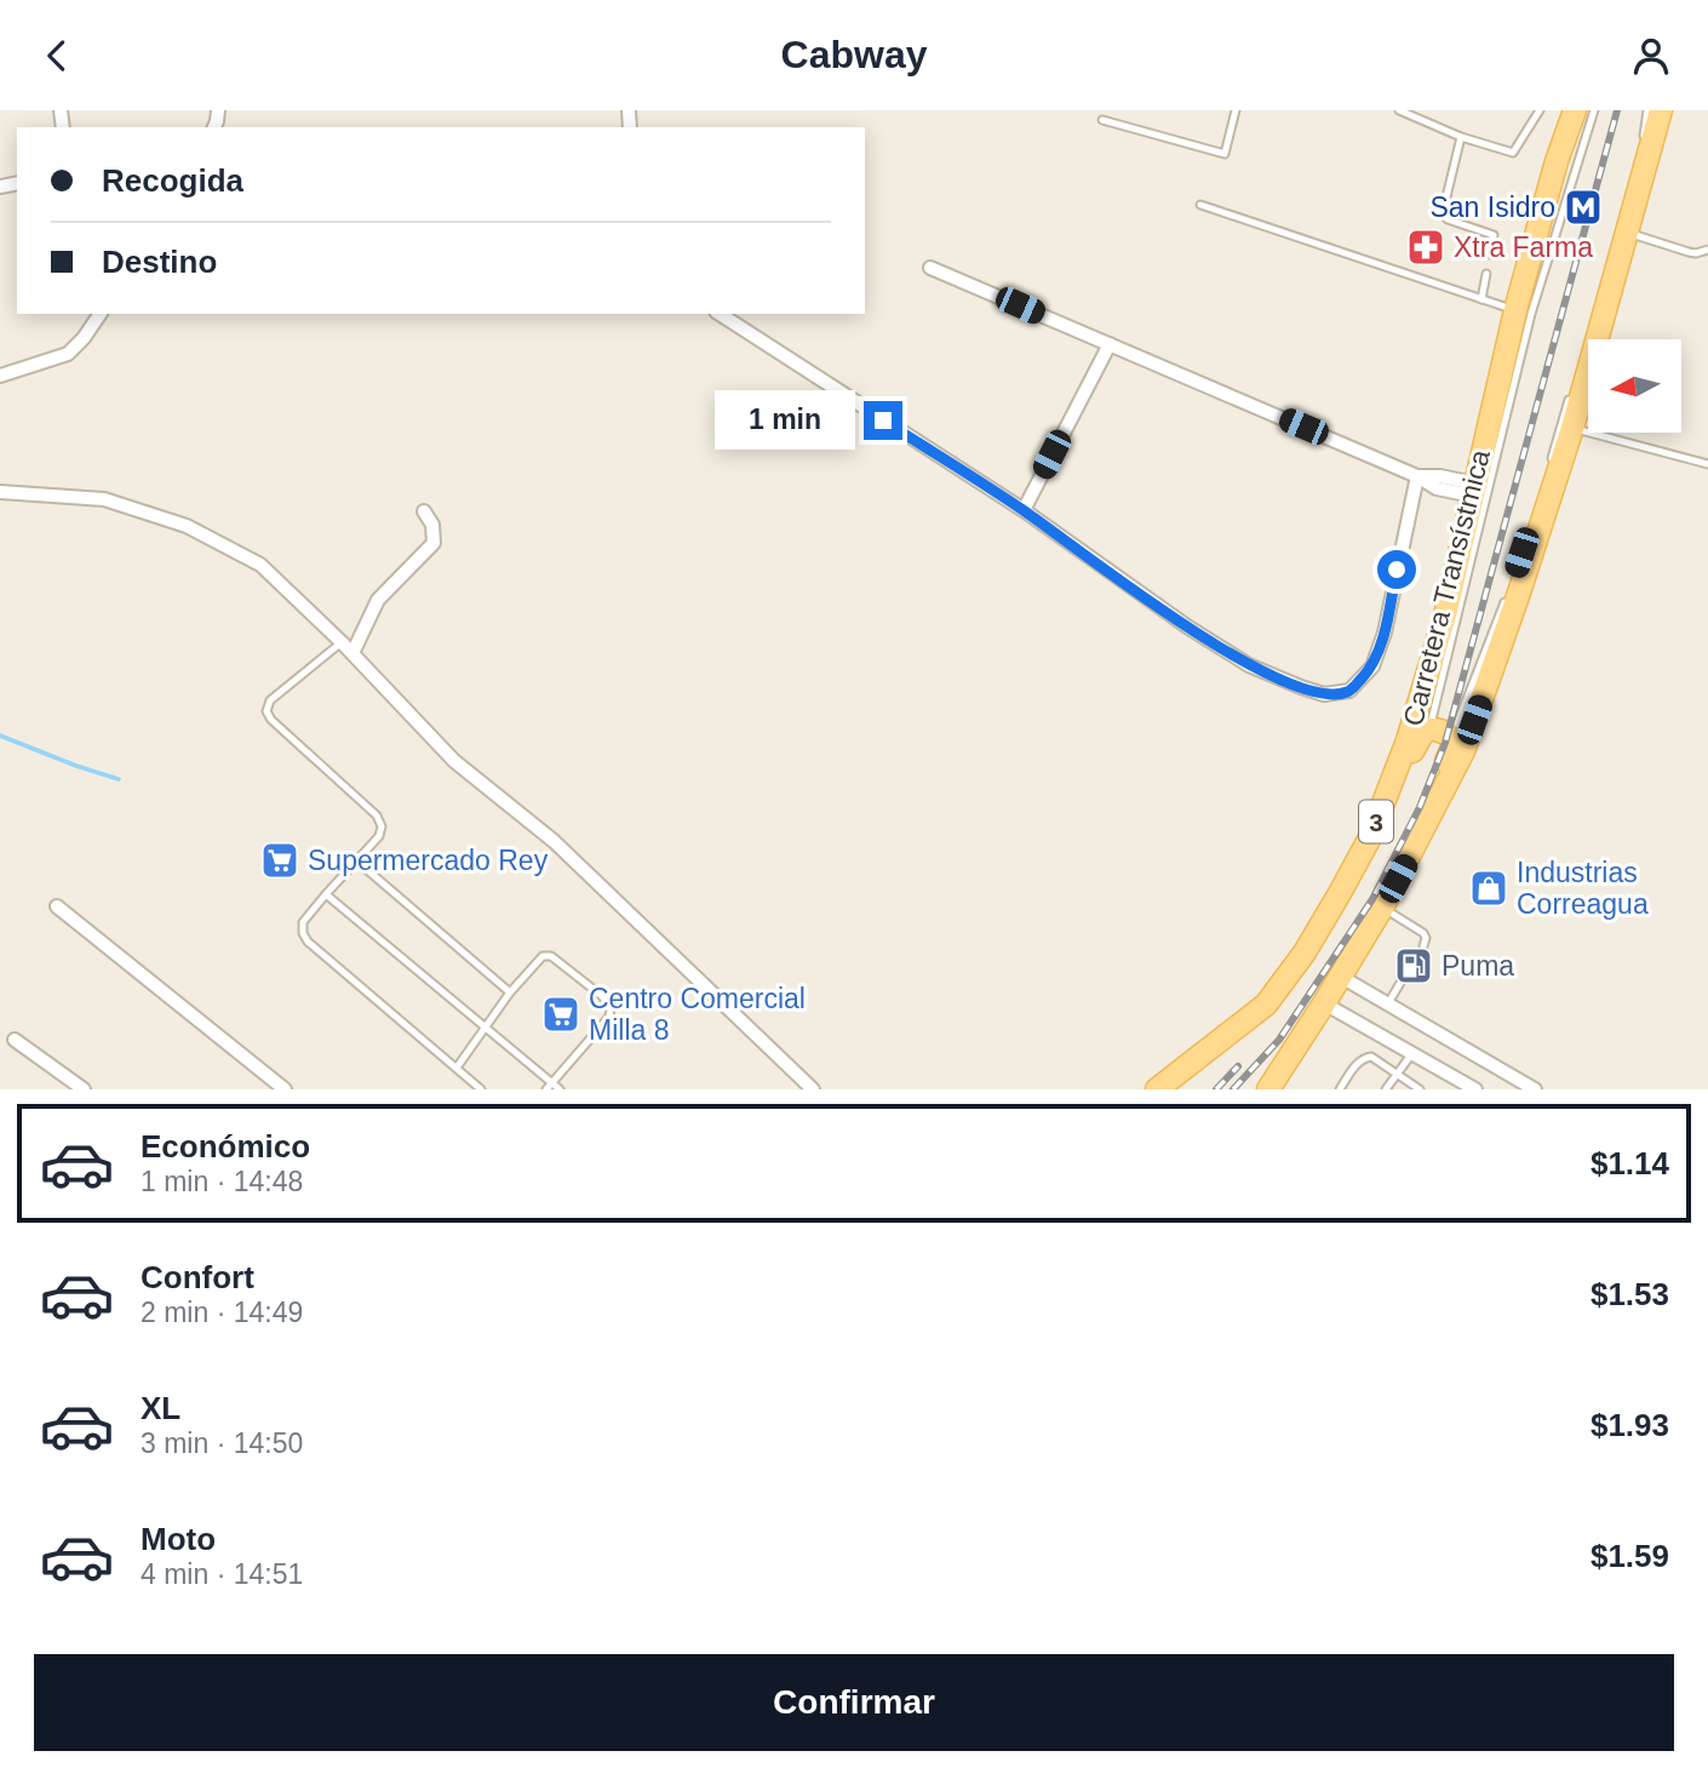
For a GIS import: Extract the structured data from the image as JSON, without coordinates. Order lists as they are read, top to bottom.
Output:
{
  "streets": {
    "main road": ["Carretera Transístmica", "3"]
  },
  "places": {
    "metro station": ["San Isidro"],
    "pharmacy": ["Xtra Farma"],
    "supermarket": ["Supermercado Rey", "Centro Comercial Milla 8"],
    "shop": ["Industrias Correagua"],
    "fuel station": ["Puma"]
  },
  "north": "left",
  "page": {
    "header": "Cabway",
    "banner": ["Recogida", "Destino"],
    "bubble": "1 min",
    "list": [
      {
        "name": "Económico",
        "note": "1 min · 14:48",
        "value": "$1.14"
      },
      {
        "name": "Confort",
        "note": "2 min · 14:49",
        "value": "$1.53"
      },
      {
        "name": "XL",
        "note": "3 min · 14:50",
        "value": "$1.93"
      },
      {
        "name": "Moto",
        "note": "4 min · 14:51",
        "value": "$1.59"
      }
    ],
    "buttons": "Confirmar"
  }
}
